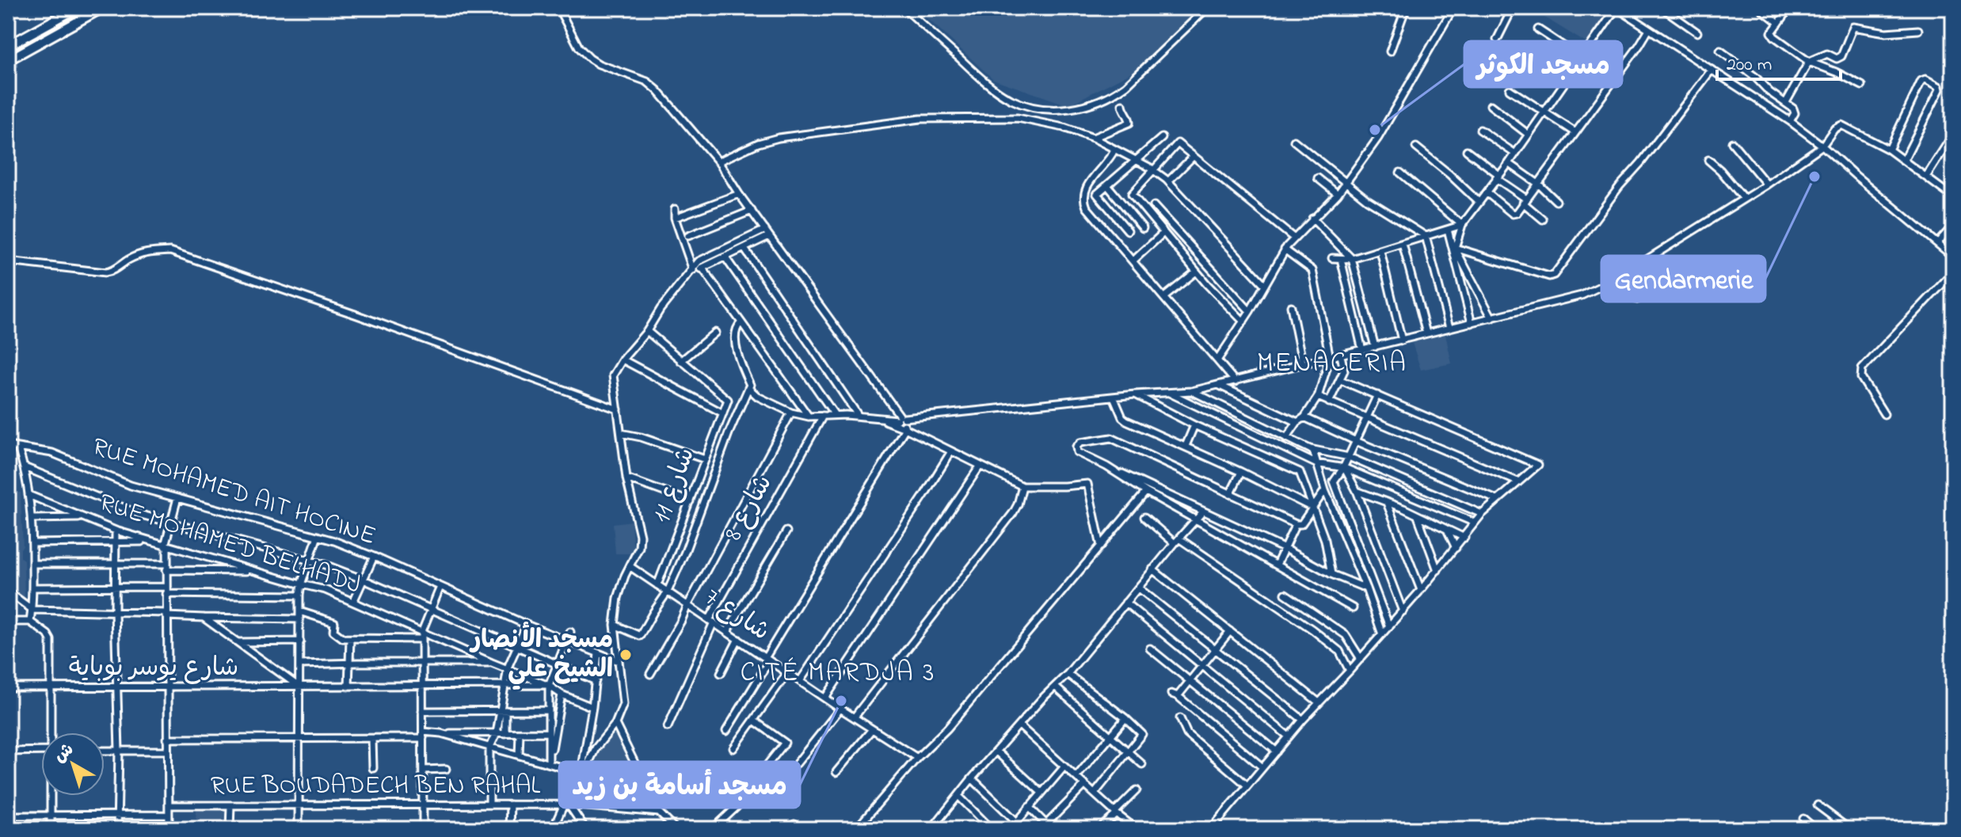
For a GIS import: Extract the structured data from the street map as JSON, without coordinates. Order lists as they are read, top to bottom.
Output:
{
  "streets": {
    "street": [
      "شارع 11",
      "RUE MOHAMED AIT HOCINE",
      "شارع 8",
      "RUE MOHAMED BELHADJ",
      "شارع 7",
      "شارع يوسر بوباية",
      "RUE BOUDADECH BEN RAHAL"
    ]
  },
  "crossings": [
    ["شارع 11", "شارع 7"],
    ["شارع 8", "شارع 7"],
    ["RUE MOHAMED BELHADJ", "شارع يوسر بوباية"]
  ],
  "districts": ["MENACERIA", "CITÉ MARDJA 3"],
  "places": [
    "مسجد الكوثر",
    "Gendarmerie",
    "مسجد الأنصار الشيخ علي",
    "مسجد أسامة بن زيد"
  ],
  "scale_bar": "200 m",
  "north": "top left"
}
